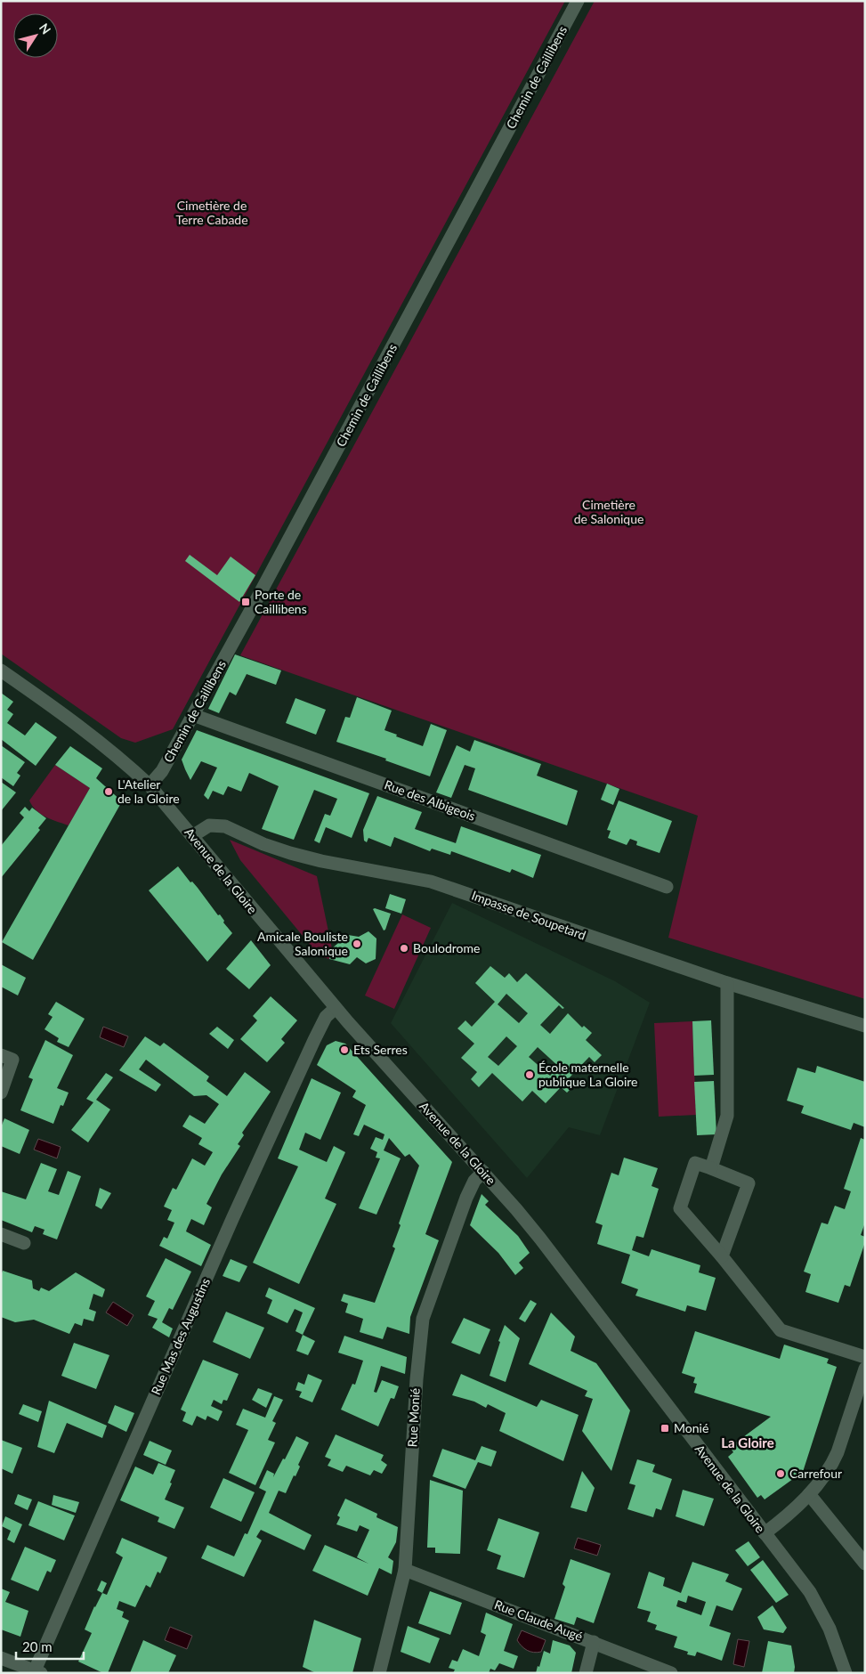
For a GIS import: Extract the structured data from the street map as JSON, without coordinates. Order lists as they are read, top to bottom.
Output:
{
  "streets": {
    "street": [
      "Chemin de Caillibens",
      "Rue des Albigeois",
      "Avenue de la Gloire",
      "Impasse de Soupetard",
      "Rue Mas des Augustins",
      "Rue Monié",
      "Rue Claude Augé"
    ]
  },
  "crossings": [
    ["Chemin de Caillibens", "Rue des Albigeois"],
    ["Chemin de Caillibens", "Avenue de la Gloire"],
    ["Avenue de la Gloire", "Impasse de Soupetard"],
    ["Avenue de la Gloire", "Rue Mas des Augustins"],
    ["Avenue de la Gloire", "Rue Monié"],
    ["Rue Monié", "Rue Claude Augé"]
  ],
  "districts": ["La Gloire"],
  "parks": ["Cimetière de Terre Cabade", "Cimetière de Salonique"],
  "places": {
    "transit": ["Porte de Caillibens", "Monié"],
    "other": [
      "L'Atelier de la Gloire",
      "Amicale Bouliste Salonique",
      "Boulodrome",
      "Ets Serres",
      "École maternelle publique La Gloire",
      "Carrefour"
    ]
  },
  "scale_bar": "20 m",
  "north": "top right"
}
